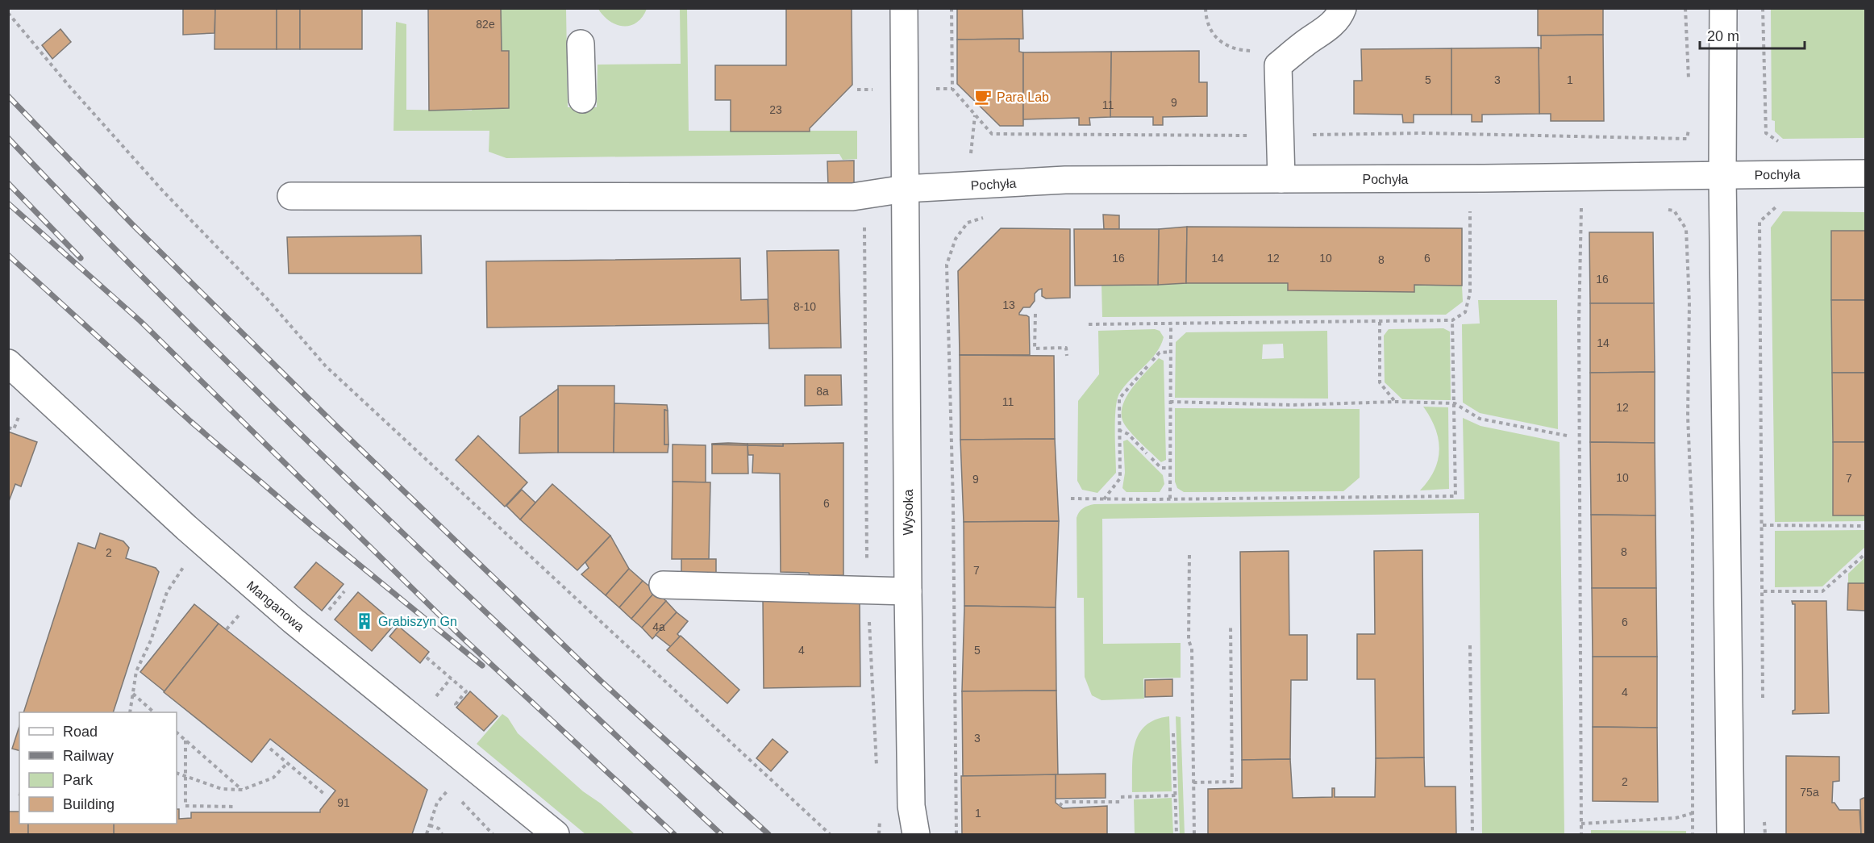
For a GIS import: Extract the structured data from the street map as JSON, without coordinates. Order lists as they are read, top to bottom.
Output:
{
  "streets": {
    "street": ["Pochyła", "Wysoka", "Manganowa"]
  },
  "crossings": [
    ["Pochyła", "Wysoka"]
  ],
  "places": {
    "cafe": ["Para Lab"],
    "building": ["Grabiszyn Gn"]
  },
  "house_numbers": [
    "82e",
    "5",
    "3",
    "1",
    "9",
    "11",
    "23",
    "16",
    "14",
    "12",
    "10",
    "6",
    "8",
    "16",
    "13",
    "8-10",
    "14",
    "8a",
    "11",
    "12",
    "10",
    "7",
    "9",
    "6",
    "8",
    "2",
    "7",
    "6",
    "4a",
    "4",
    "5",
    "4",
    "3",
    "2",
    "75a",
    "91",
    "1"
  ],
  "legend": [
    "Road",
    "Railway",
    "Park",
    "Building"
  ],
  "scale_bar": "20 m"
}
